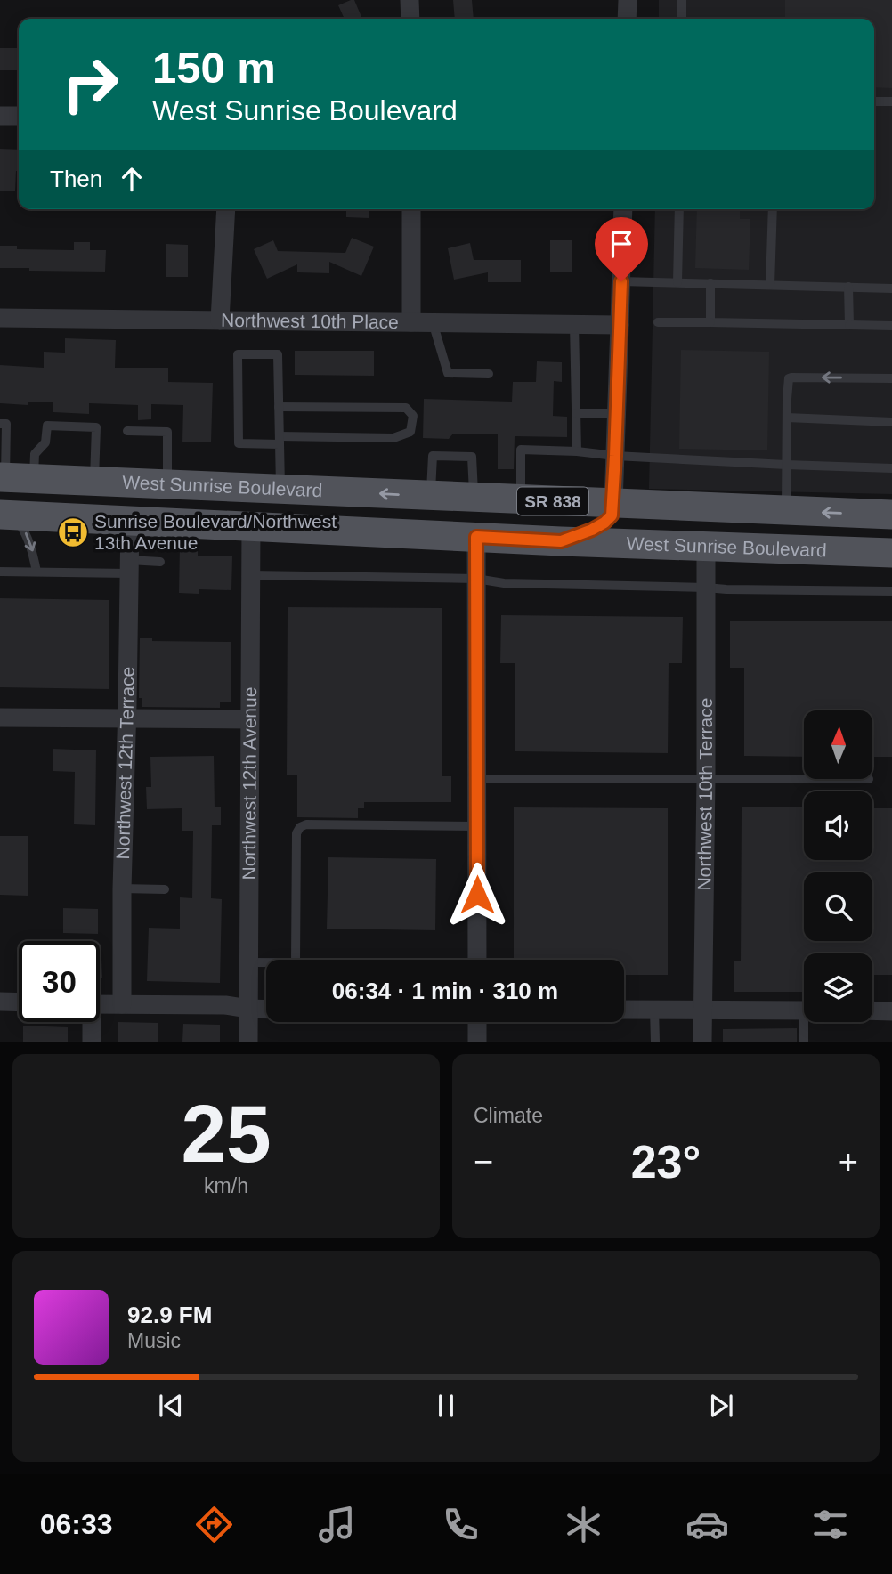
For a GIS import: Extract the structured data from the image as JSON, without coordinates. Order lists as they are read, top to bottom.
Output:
{
  "streets": {
    "main road": ["West Sunrise Boulevard", "SR 838"],
    "street": [
      "Northwest 10th Place",
      "Northwest 12th Terrace",
      "Northwest 12th Avenue",
      "Northwest 10th Terrace"
    ]
  },
  "crossings": [
    ["West Sunrise Boulevard", "Northwest 12th Terrace"],
    ["West Sunrise Boulevard", "Northwest 12th Avenue"],
    ["West Sunrise Boulevard", "Northwest 10th Terrace"]
  ],
  "places": {
    "bus stop": ["Sunrise Boulevard/Northwest 13th Avenue"]
  },
  "north": "top",
  "page": {
    "turn": ["150 m", "West Sunrise Boulevard"],
    "then": "Then",
    "limit": "30",
    "trip": "06:34 · 1 min · 310 m",
    "tile": [
      ["25", "km/h"],
      "Climate"
    ],
    "heat": ["−", "23°", "+"],
    "song": ["92.9 FM", "Music"],
    "tabs": "06:33"
  }
}
